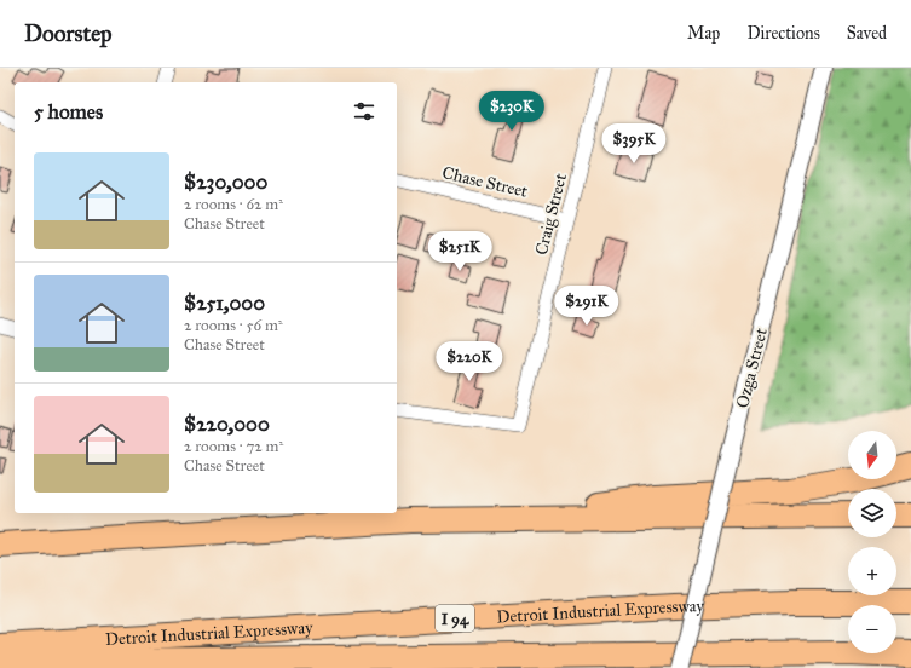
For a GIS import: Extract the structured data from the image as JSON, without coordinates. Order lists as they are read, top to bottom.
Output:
{
  "streets": {
    "highway": ["Detroit Industrial Expressway", "I 94"],
    "street": ["Chase Street", "Craig Street", "Ozga Street"]
  },
  "crossings": [
    ["Chase Street", "Craig Street"]
  ],
  "north": "bottom",
  "page": {
    "header": "Doorstep",
    "nav": ["Map", "Directions", "Saved"],
    "heading": "5 homes",
    "price": [
      "$230K",
      "$395K",
      "$251K",
      "$291K",
      "$220K"
    ],
    "list": [
      {
        "name": "$230,000",
        "note": "2 rooms · 62 m² · Chase Street"
      },
      {
        "name": "$251,000",
        "note": "2 rooms · 56 m² · Chase Street"
      },
      {
        "name": "$220,000",
        "note": "2 rooms · 72 m² · Chase Street"
      }
    ],
    "map_buttons": ["+", "−"]
  }
}
